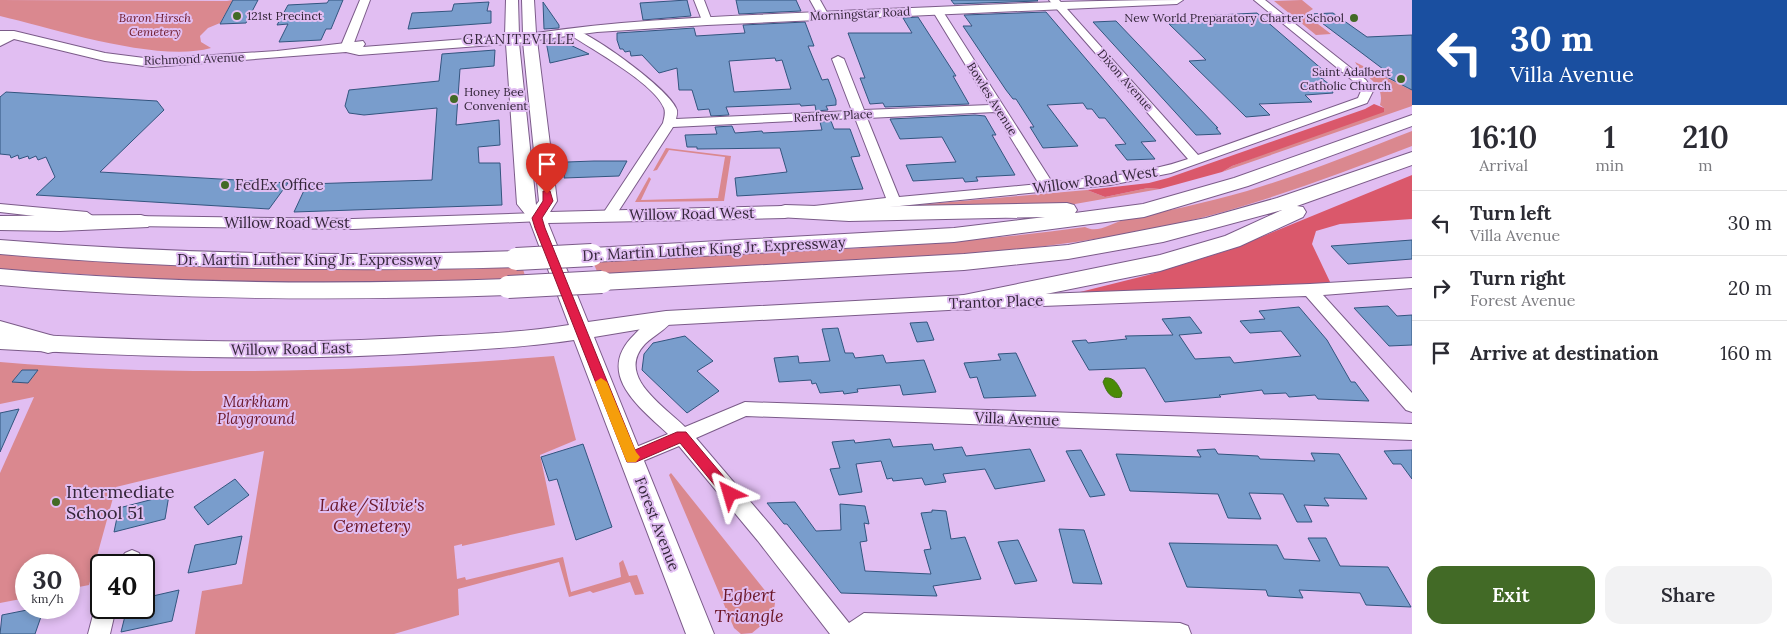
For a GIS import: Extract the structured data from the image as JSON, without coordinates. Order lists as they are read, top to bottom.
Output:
{
  "streets": {
    "highway": ["Dr. Martin Luther King Jr. Expressway"],
    "main road": [
      "Morningstar Road",
      "Richmond Avenue",
      "Willow Road West",
      "Trantor Place",
      "Willow Road East",
      "Forest Avenue"
    ],
    "street": [
      "Dixon Avenue",
      "Bowles Avenue",
      "Renfrew Place",
      "Villa Avenue"
    ]
  },
  "crossings": [
    ["Morningstar Road", "Richmond Avenue"],
    ["Morningstar Road", "Dixon Avenue"],
    ["Morningstar Road", "Bowles Avenue"],
    ["Richmond Avenue", "Forest Avenue"],
    ["Dixon Avenue", "Willow Road West"],
    ["Bowles Avenue", "Renfrew Place"],
    ["Bowles Avenue", "Willow Road West"],
    ["Willow Road West", "Forest Avenue"],
    ["Trantor Place", "Willow Road East"],
    ["Trantor Place", "Forest Avenue"],
    ["Willow Road East", "Forest Avenue"],
    ["Villa Avenue", "Forest Avenue"]
  ],
  "districts": ["GRANITEVILLE"],
  "parks": [
    "Baron Hirsch Cemetery",
    "Markham Playground",
    "Lake/Silvie's Cemetery",
    "Egbert Triangle"
  ],
  "places": [
    "121st Precinct",
    "New World Preparatory Charter School",
    "Saint Adalbert Catholic Church",
    "Honey Bee Convenient",
    "FedEx Office",
    "Intermediate School 51"
  ],
  "page": {
    "turn": ["30 m", "Villa Avenue"],
    "eta": [
      "16:10",
      "Arrival",
      "1",
      "min",
      "210",
      "m"
    ],
    "list": [
      {
        "name": "Turn left",
        "note": "Villa Avenue",
        "value": "30 m"
      },
      {
        "name": "Turn right",
        "note": "Forest Avenue",
        "value": "20 m"
      },
      {
        "name": "Arrive at destination",
        "value": "160 m"
      }
    ],
    "speed": "30 km/h",
    "limit": "40",
    "buttons": ["Exit", "Share"]
  }
}
